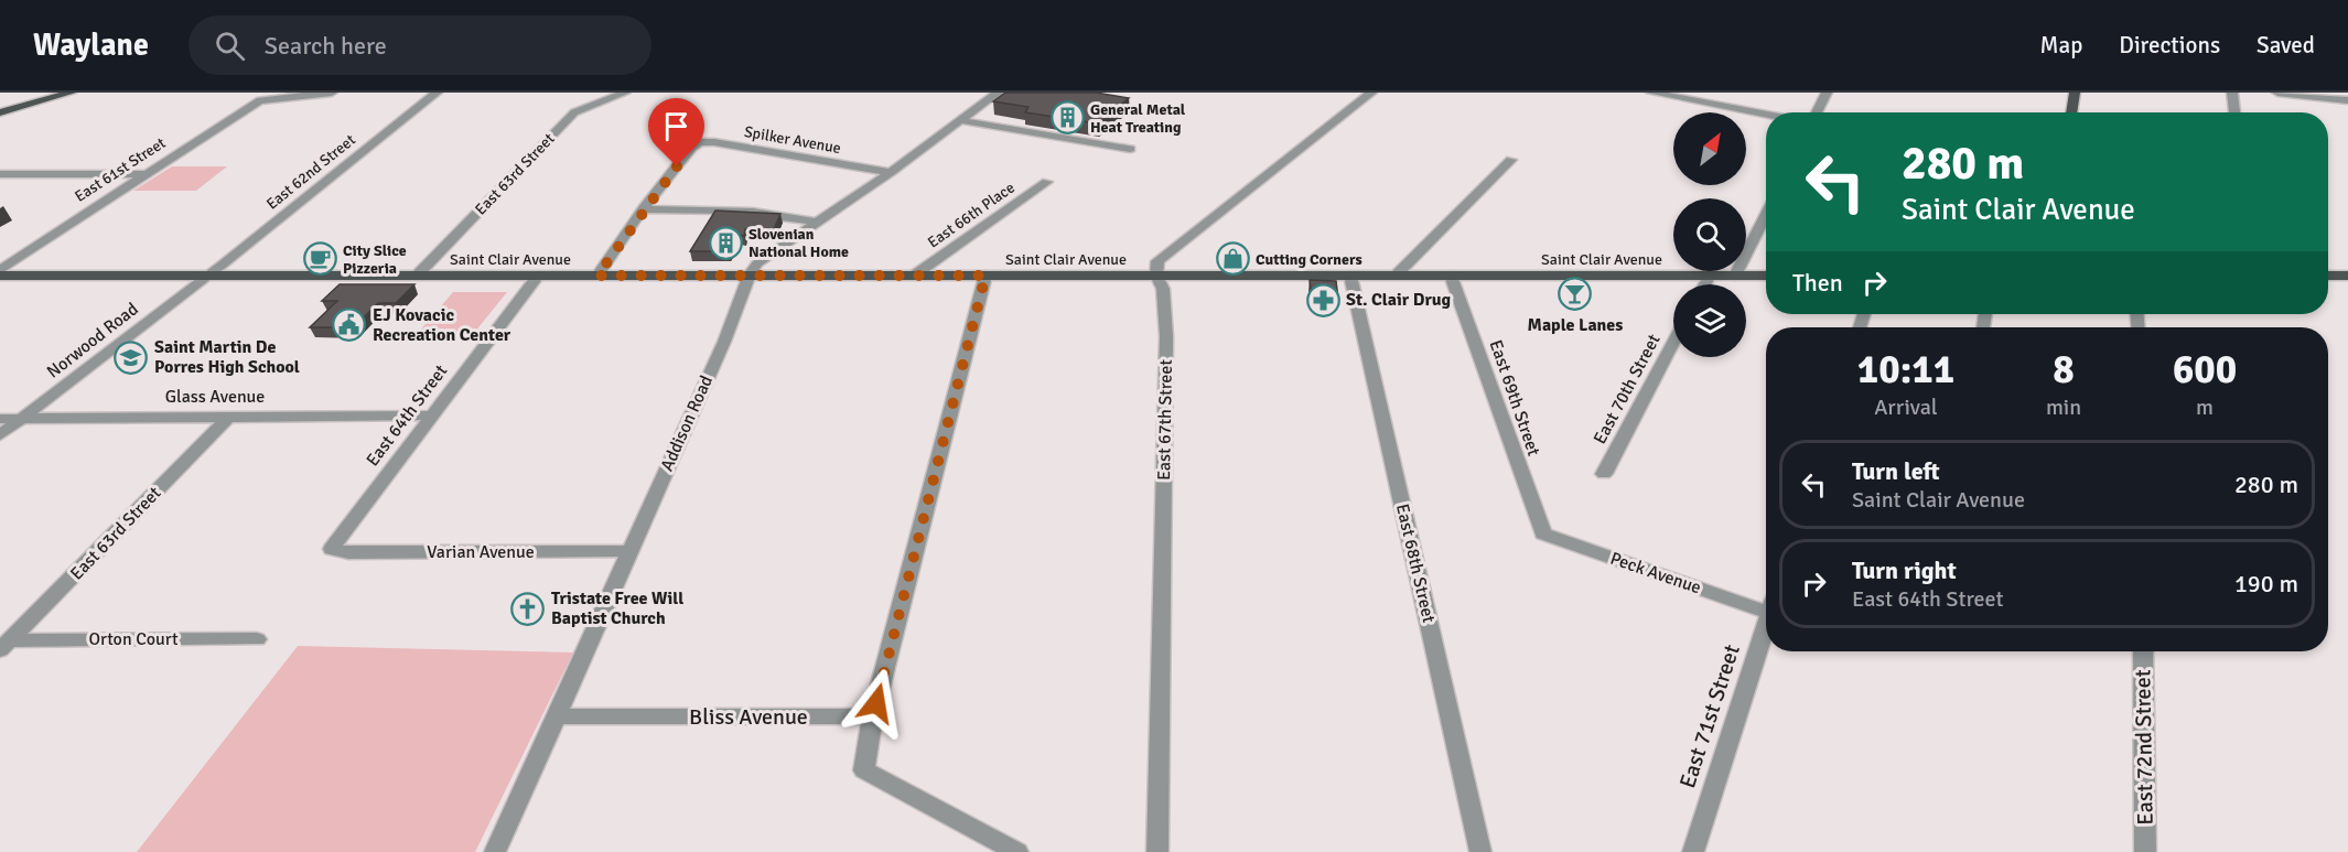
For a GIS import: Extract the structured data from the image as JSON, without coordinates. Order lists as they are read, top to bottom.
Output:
{
  "streets": {
    "main road": ["Saint Clair Avenue"],
    "street": [
      "Spilker Avenue",
      "East 61st Street",
      "East 62nd Street",
      "East 63rd Street",
      "East 66th Place",
      "Norwood Road",
      "East 70th Street",
      "Glass Avenue",
      "East 69th Street",
      "East 64th Street",
      "East 67th Street",
      "Addison Road",
      "Varian Avenue",
      "East 68th Street",
      "Peck Avenue",
      "Orton Court",
      "Bliss Avenue",
      "East 71st Street",
      "East 72nd Street"
    ]
  },
  "crossings": [
    ["Spilker Avenue", "Addison Road"],
    ["East 62nd Street", "Saint Clair Avenue"],
    ["East 62nd Street", "Norwood Road"],
    ["East 63rd Street", "Saint Clair Avenue"],
    ["East 63rd Street", "Glass Avenue"],
    ["East 63rd Street", "Orton Court"],
    ["East 66th Place", "Saint Clair Avenue"],
    ["Saint Clair Avenue", "Norwood Road"],
    ["Saint Clair Avenue", "East 69th Street"],
    ["Saint Clair Avenue", "East 64th Street"],
    ["Saint Clair Avenue", "East 67th Street"],
    ["Saint Clair Avenue", "Addison Road"],
    ["Saint Clair Avenue", "East 68th Street"],
    ["Norwood Road", "Glass Avenue"],
    ["Glass Avenue", "East 64th Street"],
    ["East 69th Street", "Peck Avenue"],
    ["East 64th Street", "Varian Avenue"],
    ["Addison Road", "Varian Avenue"],
    ["Addison Road", "Bliss Avenue"]
  ],
  "places": {
    "building": ["General Metal Heat Treating", "Slovenian National Home"],
    "cafe": ["City Slice Pizzeria"],
    "shop": ["Cutting Corners"],
    "bar": ["Maple Lanes"],
    "pharmacy": ["St. Clair Drug"],
    "public building": ["EJ Kovacic Recreation Center"],
    "school or university": ["Saint Martin De Porres High School"],
    "church": ["Tristate Free Will Baptist Church"]
  },
  "north": "top right",
  "page": {
    "header": "Waylane",
    "search": "Search here",
    "nav": ["Map", "Directions", "Saved"],
    "turn": ["280 m", "Saint Clair Avenue"],
    "then": "Then",
    "eta": [
      "10:11",
      "Arrival",
      "8",
      "min",
      "600",
      "m"
    ],
    "list": [
      {
        "name": "Turn left",
        "note": "Saint Clair Avenue",
        "value": "280 m"
      },
      {
        "name": "Turn right",
        "note": "East 64th Street",
        "value": "190 m"
      }
    ]
  }
}
